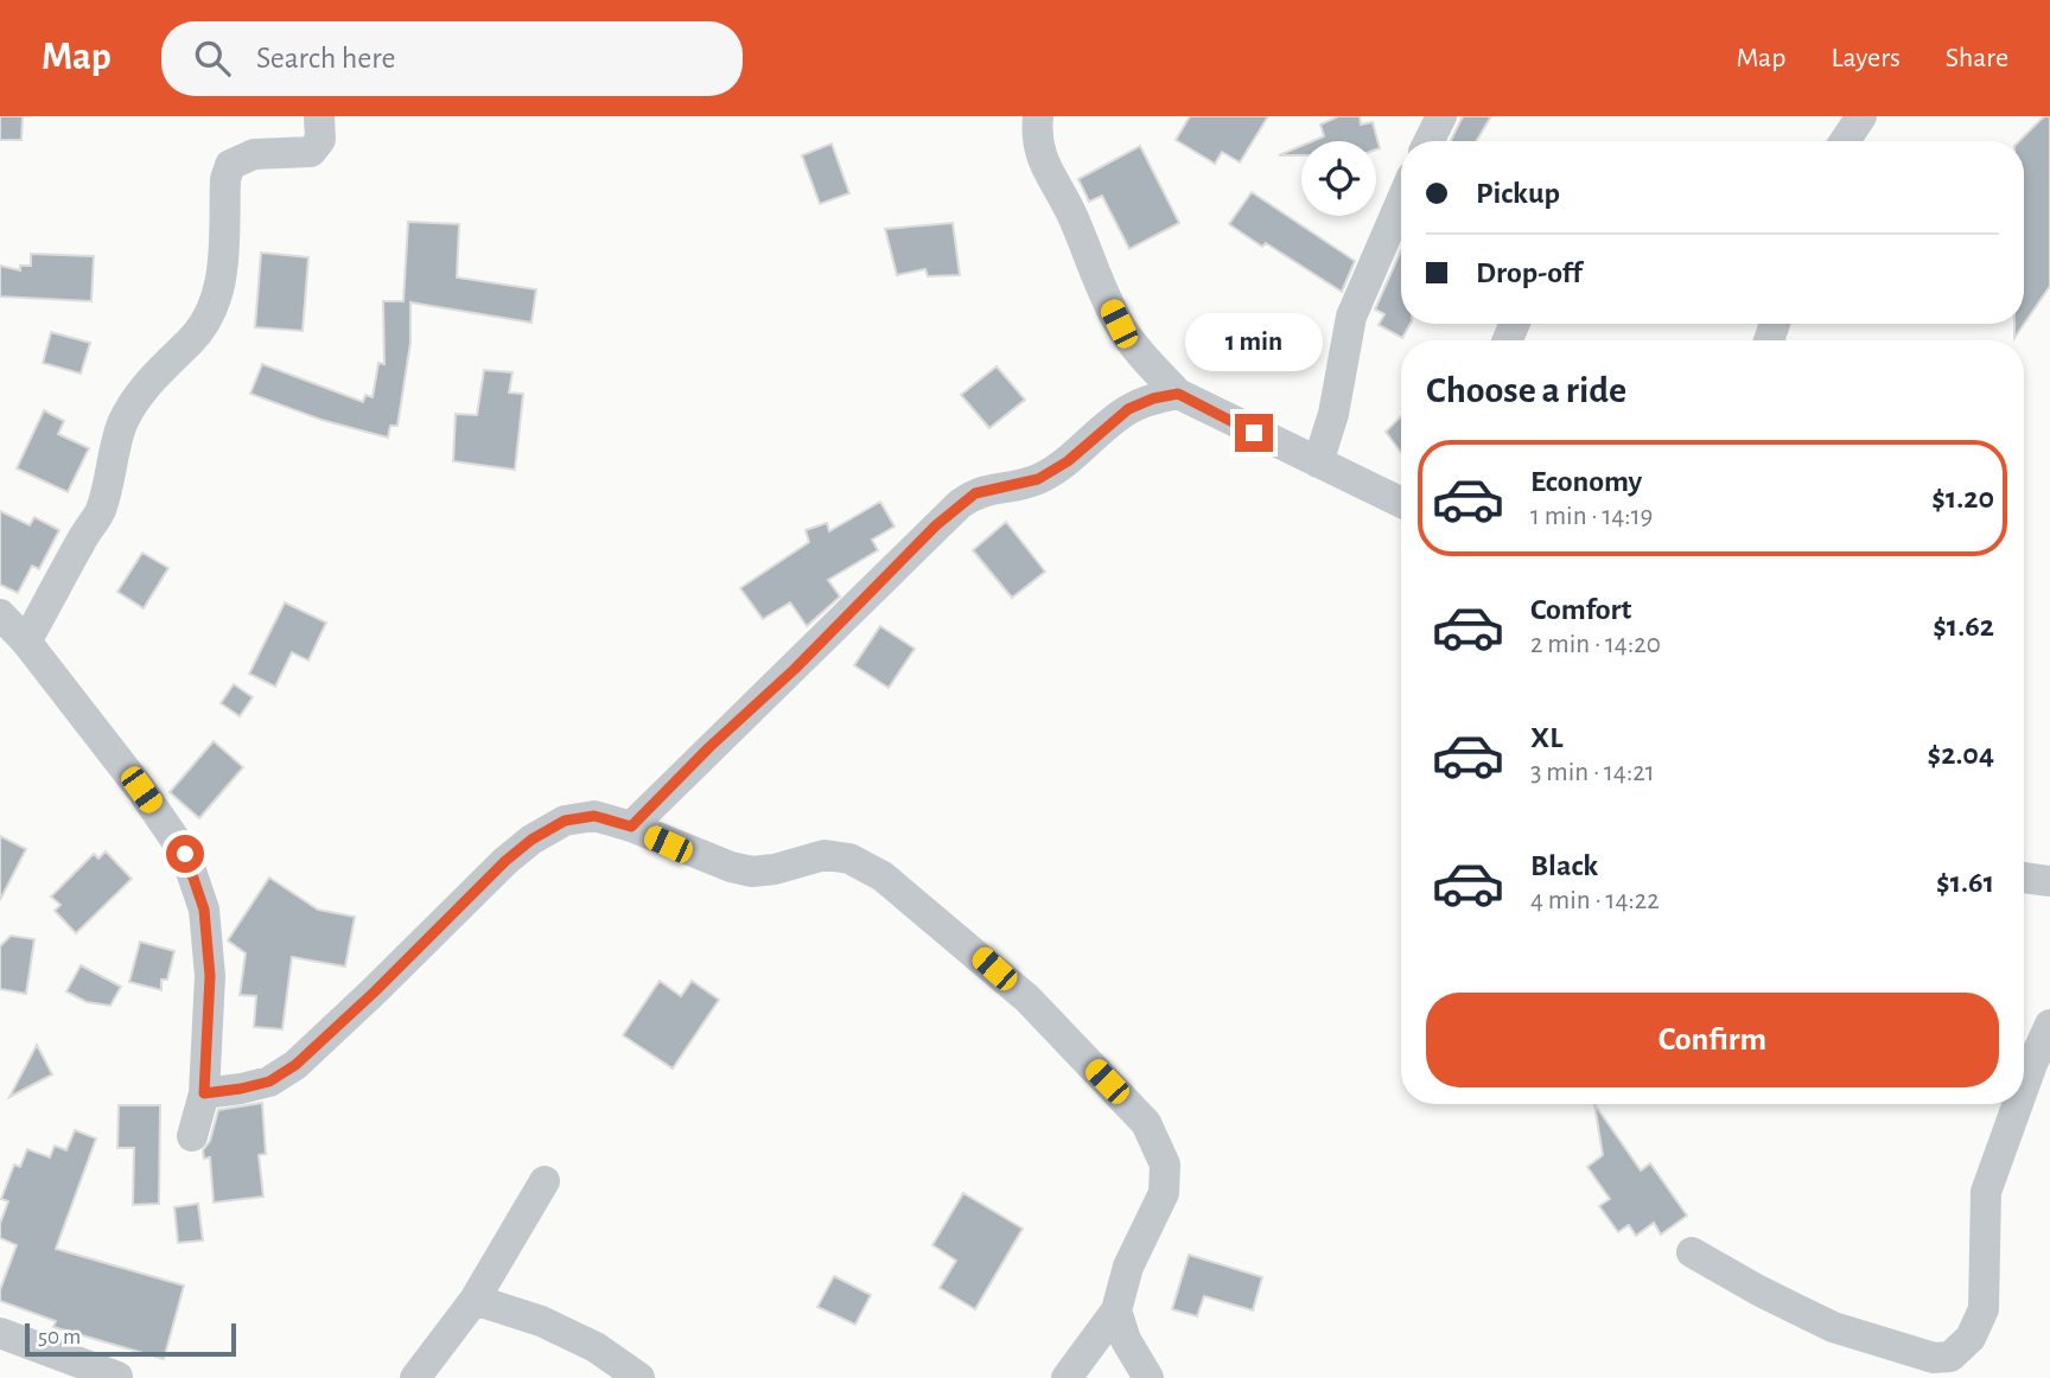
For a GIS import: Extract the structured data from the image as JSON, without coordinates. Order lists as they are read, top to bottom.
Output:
{
  "scale_bar": "50 m",
  "page": {
    "header": "Map",
    "search": "Search here",
    "nav": ["Map", "Layers", "Share"],
    "banner": ["Pickup", "Drop-off"],
    "bubble": "1 min",
    "heading": "Choose a ride",
    "list": [
      {
        "name": "Economy",
        "note": "1 min · 14:19",
        "value": "$1.20"
      },
      {
        "name": "Comfort",
        "note": "2 min · 14:20",
        "value": "$1.62"
      },
      {
        "name": "XL",
        "note": "3 min · 14:21",
        "value": "$2.04"
      },
      {
        "name": "Black",
        "note": "4 min · 14:22",
        "value": "$1.61"
      }
    ],
    "buttons": "Confirm",
    "scale": "50 m"
  }
}
